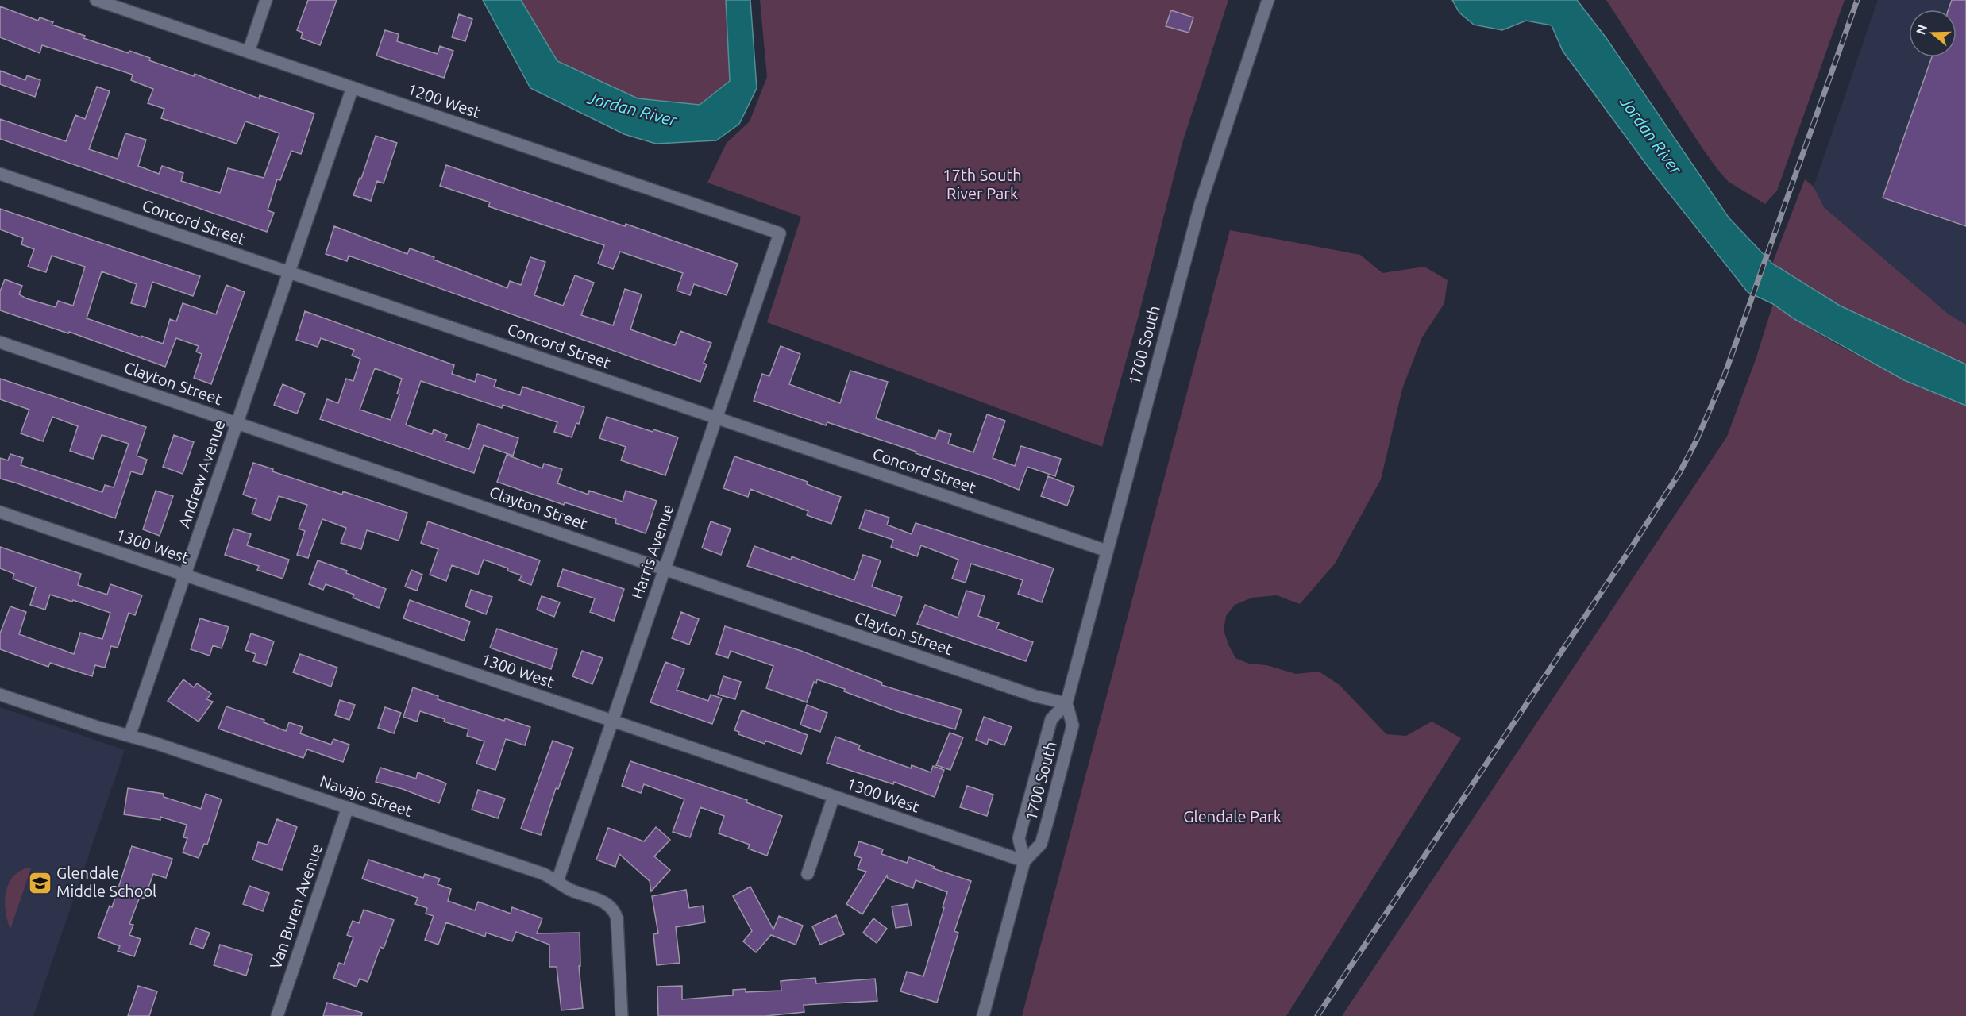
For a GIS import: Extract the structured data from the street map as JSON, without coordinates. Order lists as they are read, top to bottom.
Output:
{
  "streets": {
    "street": [
      "1200 West",
      "Concord Street",
      "1700 South",
      "Clayton Street",
      "Andrew Avenue",
      "1300 West",
      "Harris Avenue",
      "Navajo Street",
      "Van Buren Avenue"
    ]
  },
  "crossings": [
    ["1200 West", "Andrew Avenue"],
    ["1200 West", "Harris Avenue"],
    ["Concord Street", "1700 South"],
    ["Concord Street", "Andrew Avenue"],
    ["Concord Street", "Harris Avenue"],
    ["1700 South", "Clayton Street"],
    ["1700 South", "1300 West"],
    ["Clayton Street", "Andrew Avenue"],
    ["Clayton Street", "Harris Avenue"],
    ["Andrew Avenue", "1300 West"],
    ["Andrew Avenue", "Navajo Street"],
    ["1300 West", "Harris Avenue"],
    ["Harris Avenue", "Navajo Street"],
    ["Navajo Street", "Van Buren Avenue"]
  ],
  "water": ["Jordan River"],
  "parks": ["17th South River Park", "Glendale Park"],
  "places": {
    "school or university": ["Glendale Middle School"]
  },
  "north": "left"
}
